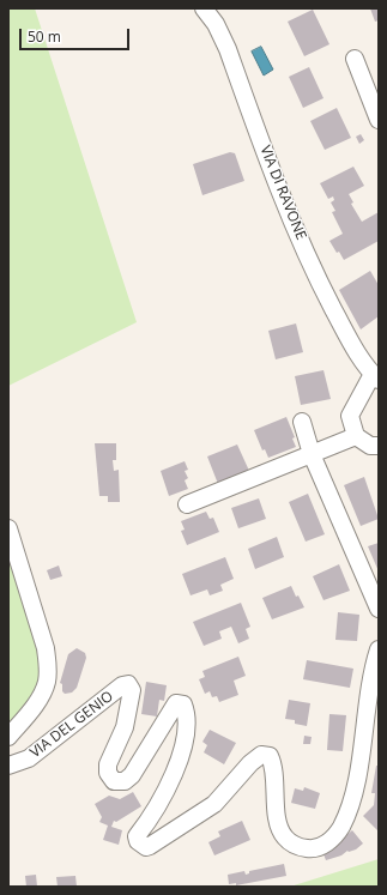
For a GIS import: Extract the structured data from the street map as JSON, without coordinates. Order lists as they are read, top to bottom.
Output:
{
  "streets": {
    "street": ["VIA DI RAVONE", "VIA DEL GENIO"]
  },
  "scale_bar": "50 m"
}
